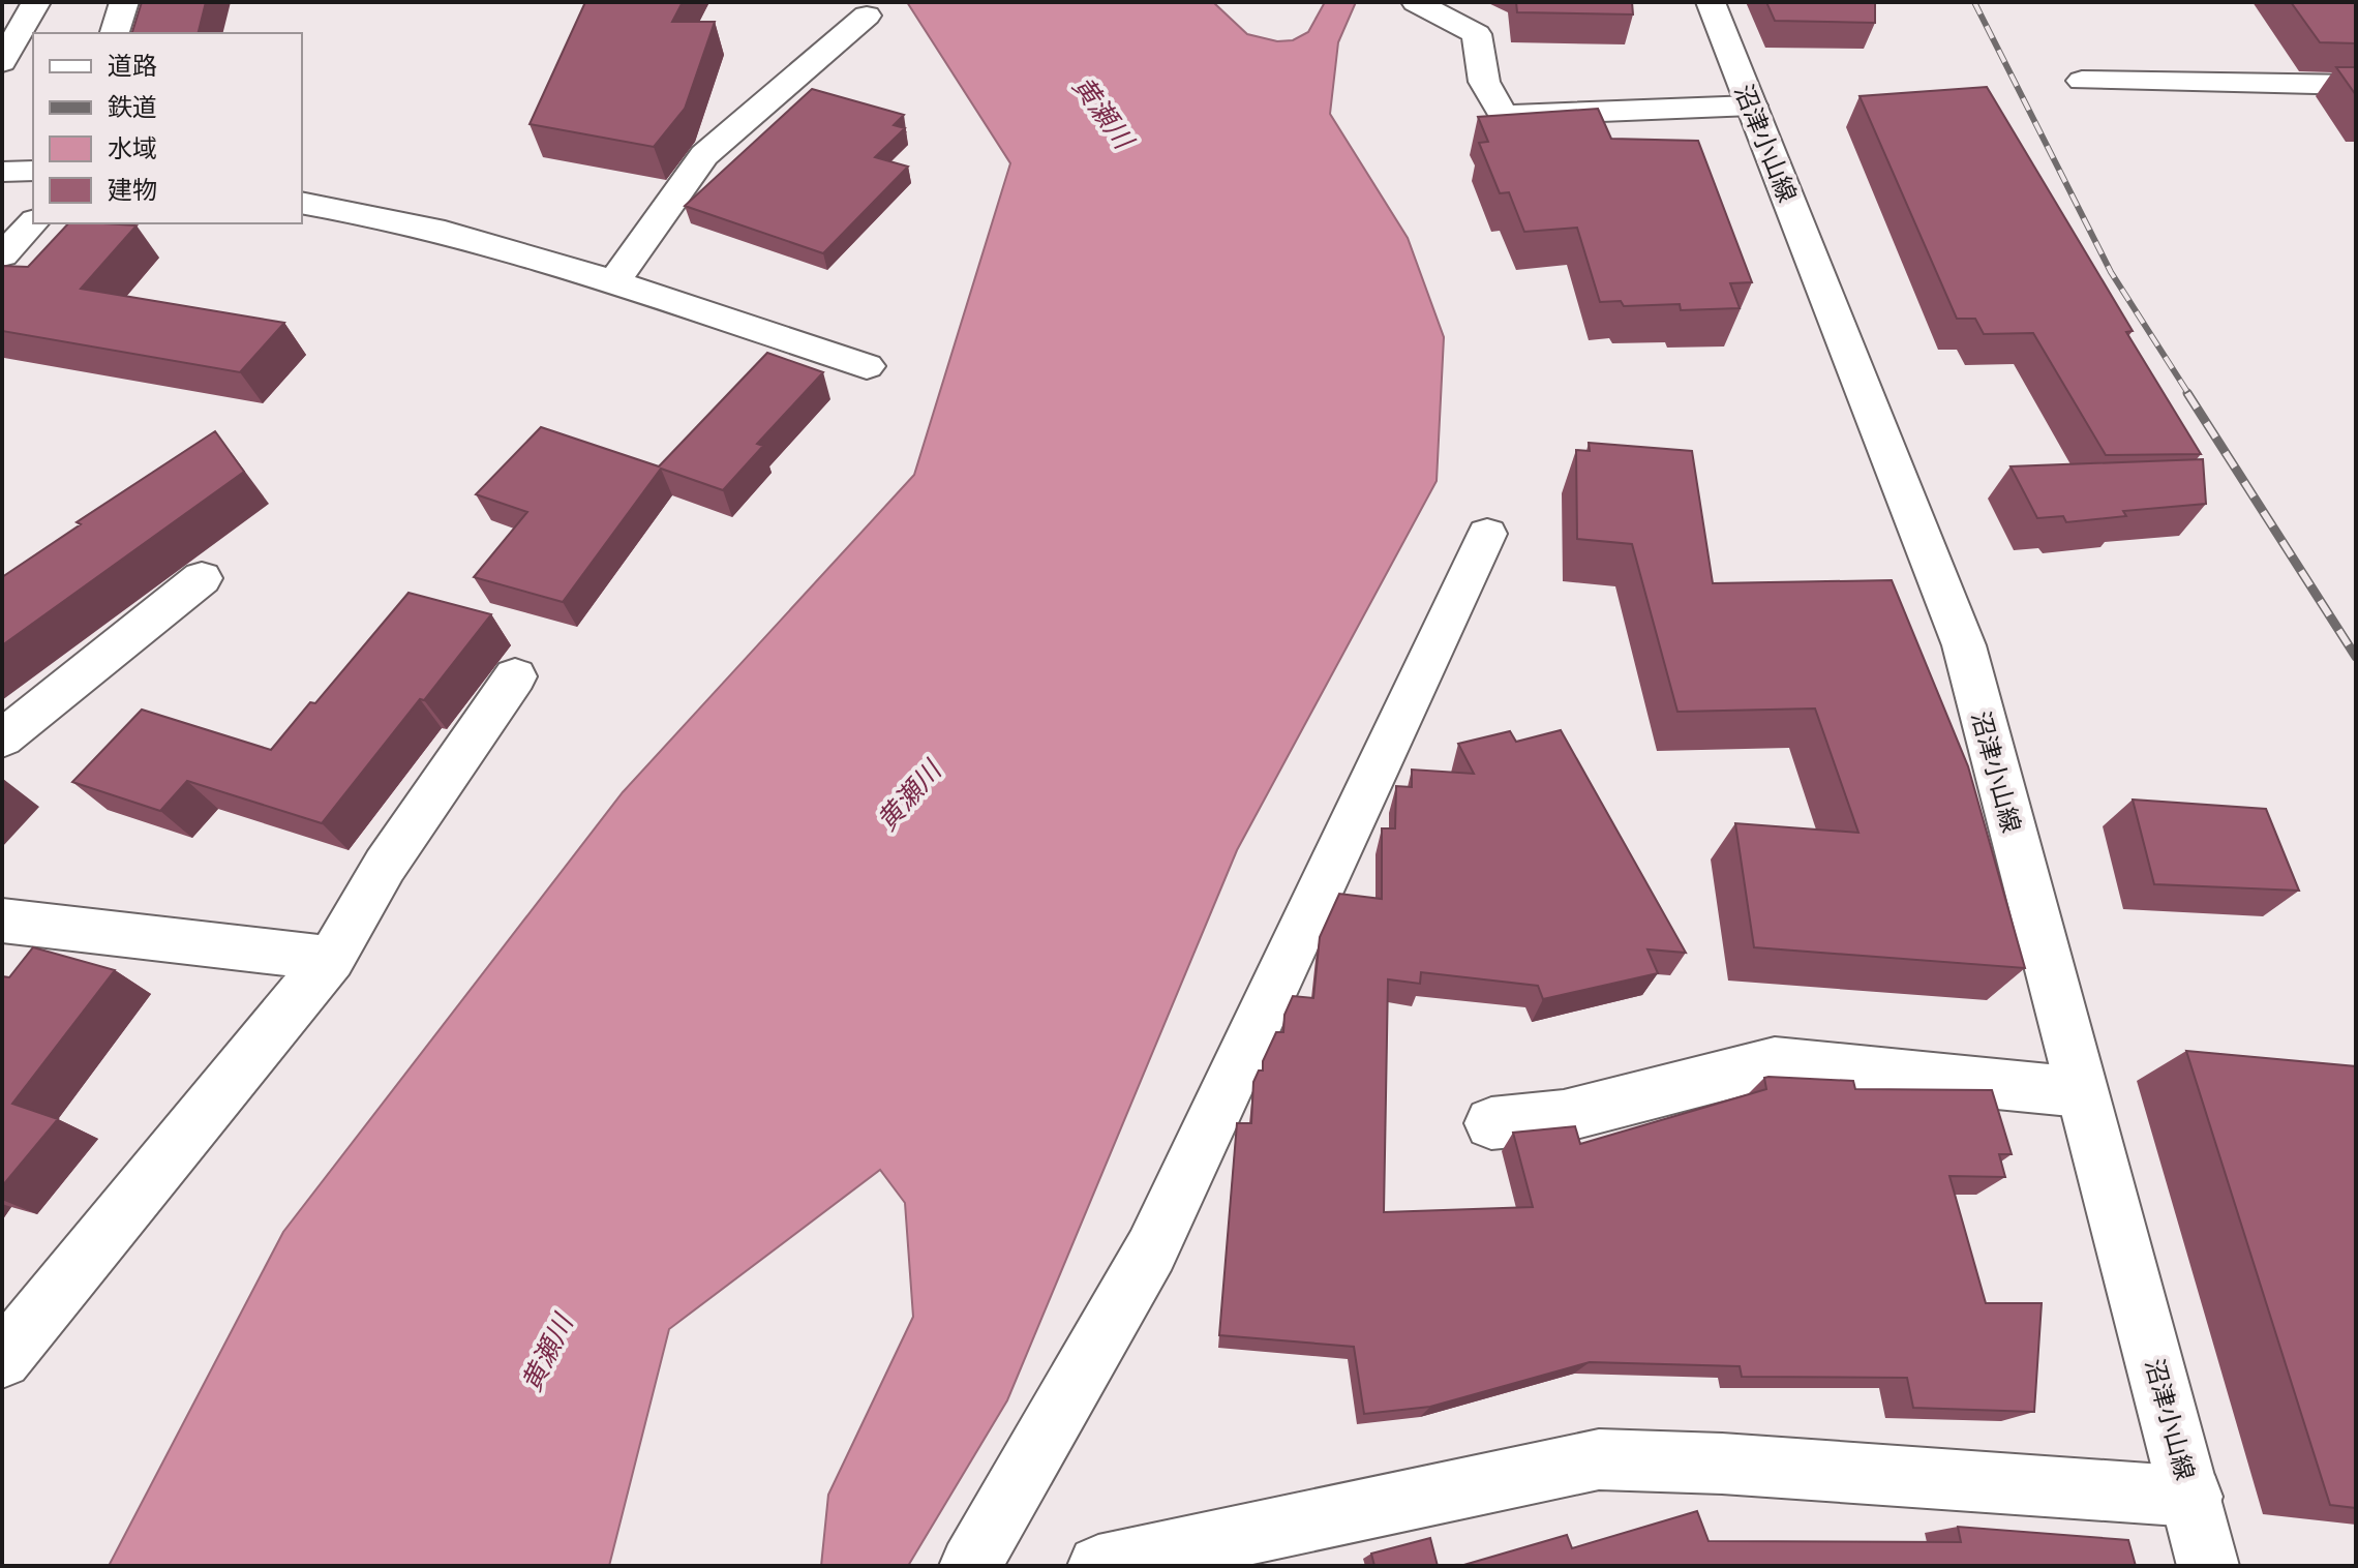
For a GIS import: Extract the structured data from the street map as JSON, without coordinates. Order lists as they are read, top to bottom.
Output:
{
  "streets": {
    "main road": ["沼津小山線"]
  },
  "water": ["黄瀬川"],
  "legend": [
    "道路",
    "鉄道",
    "水域",
    "建物"
  ]
}
